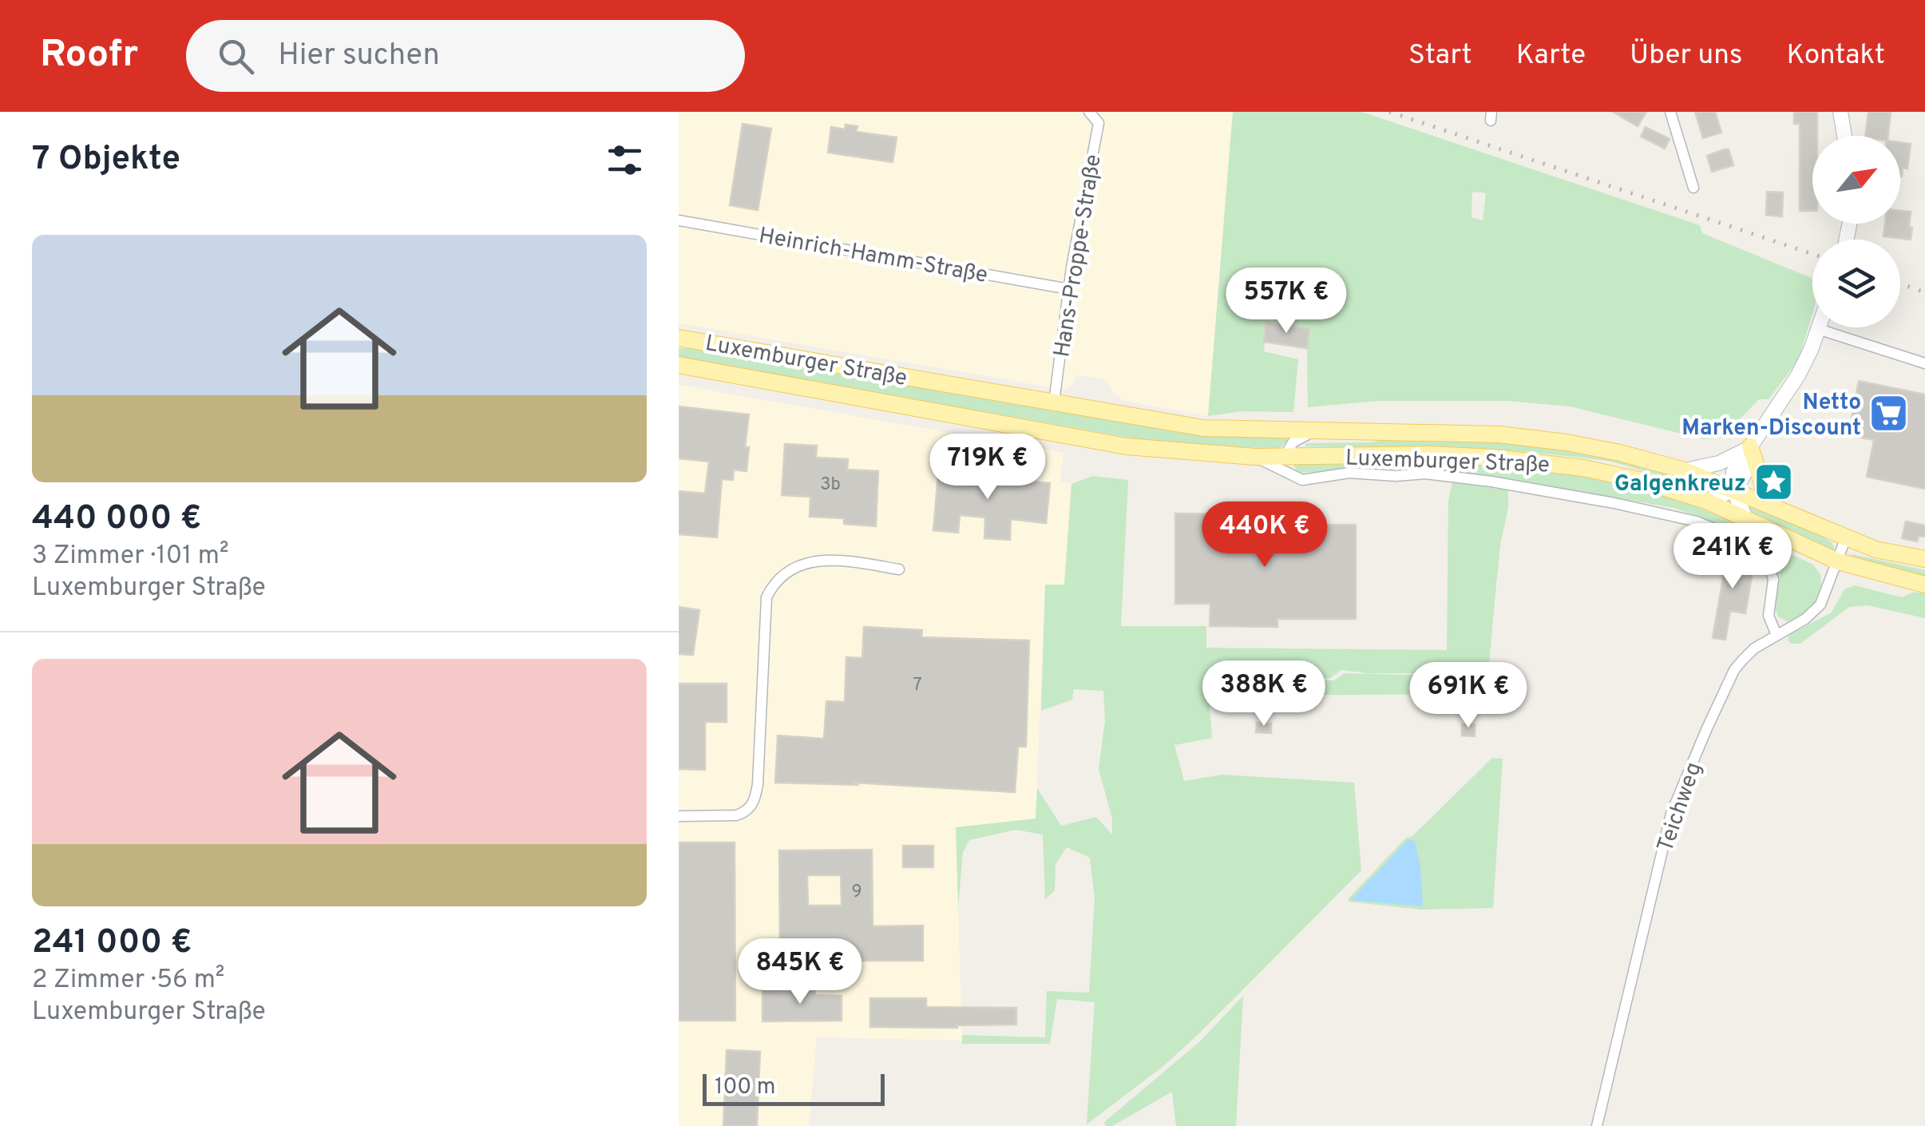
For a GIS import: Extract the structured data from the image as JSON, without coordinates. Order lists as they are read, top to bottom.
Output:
{
  "streets": {
    "main road": ["Luxemburger Straße"],
    "street": ["Heinrich-Hamm-Straße", "Hans-Proppe-Straße", "Teichweg"]
  },
  "crossings": [
    ["Heinrich-Hamm-Straße", "Hans-Proppe-Straße"],
    ["Hans-Proppe-Straße", "Luxemburger Straße"],
    ["Luxemburger Straße", "Teichweg"]
  ],
  "places": {
    "supermarket": ["Netto Marken-Discount"],
    "place": ["Galgenkreuz"]
  },
  "house_numbers": ["3b", "7", "9"],
  "scale_bar": "100 m",
  "north": "top right",
  "page": {
    "header": "Roofr",
    "search": "Hier suchen",
    "nav": [
      "Start",
      "Karte",
      "Über uns",
      "Kontakt"
    ],
    "heading": "7 Objekte",
    "list": [
      {
        "name": "440 000 €",
        "note": "3 Zimmer · 101 m² · Luxemburger Straße"
      },
      {
        "name": "241 000 €",
        "note": "2 Zimmer · 56 m² · Luxemburger Straße"
      }
    ],
    "price": [
      "557K €",
      "719K €",
      "440K €",
      "241K €",
      "388K €",
      "691K €",
      "845K €"
    ],
    "scale": "100 m"
  }
}
